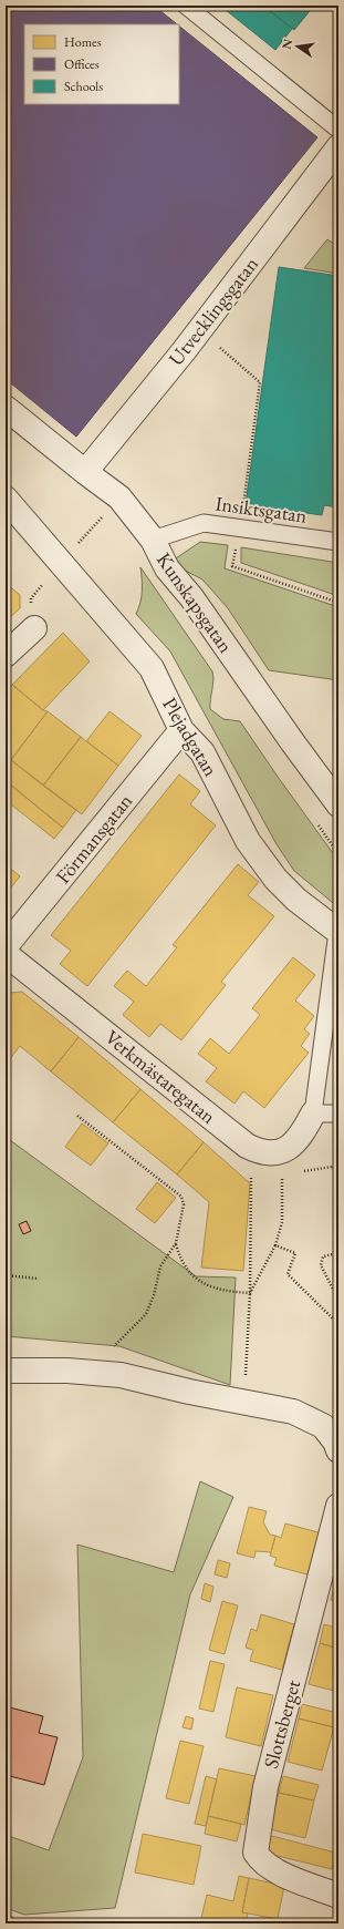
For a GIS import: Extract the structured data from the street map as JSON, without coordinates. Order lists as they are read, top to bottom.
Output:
{
  "streets": {
    "street": [
      "Utvecklingsgatan",
      "Kunskapsgatan",
      "Plejadgatan",
      "Förmansgatan",
      "Verkmästaregatan",
      "Slottsberget"
    ],
    "lane": ["Insiktsgatan"]
  },
  "crossings": [
    ["Utvecklingsgatan", "Kunskapsgatan"],
    ["Insiktsgatan", "Kunskapsgatan"],
    ["Plejadgatan", "Förmansgatan"]
  ],
  "legend": ["Homes", "Offices", "Schools"],
  "north": "left"
}
